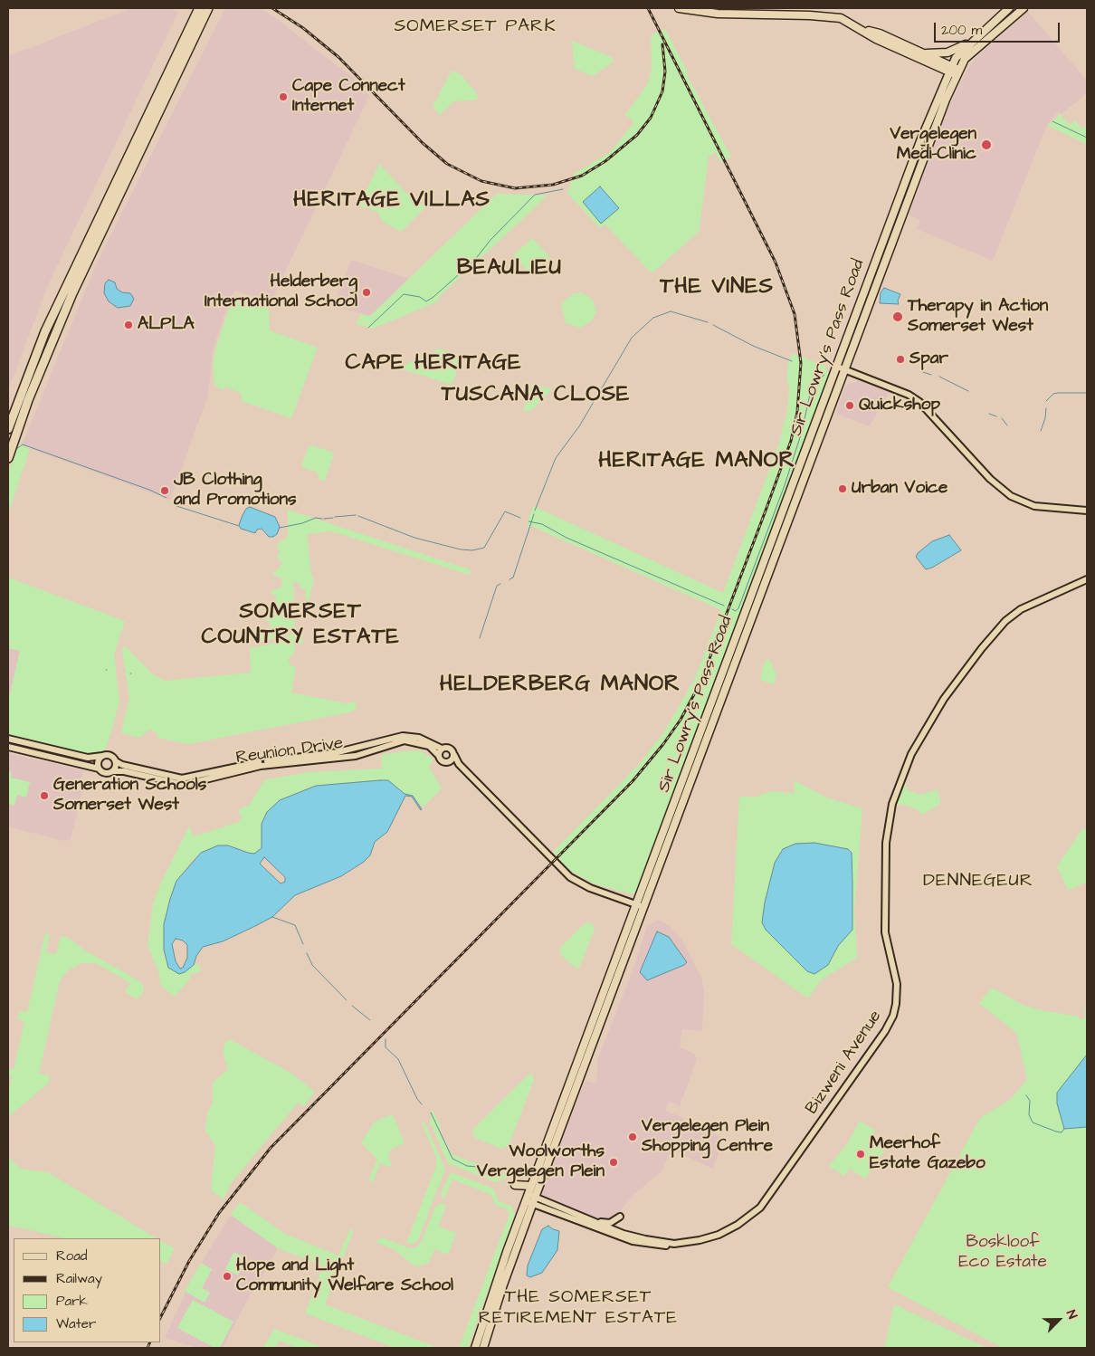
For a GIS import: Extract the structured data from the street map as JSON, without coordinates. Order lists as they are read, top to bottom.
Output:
{
  "streets": {
    "main road": ["Sir Lowry's Pass Road"],
    "street": ["Reunion Drive", "Bizweni Avenue"]
  },
  "crossings": [
    ["Sir Lowry's Pass Road", "Bizweni Avenue"]
  ],
  "districts": [
    "SOMERSET PARK",
    "HERITAGE VILLAS",
    "BEAULIEU",
    "THE VINES",
    "CAPE HERITAGE",
    "TUSCANA CLOSE",
    "HERITAGE MANOR",
    "SOMERSET COUNTRY ESTATE",
    "HELDERBERG MANOR",
    "DENNEGEUR",
    "THE SOMERSET RETIREMENT ESTATE"
  ],
  "parks": ["Boskloof Eco Estate"],
  "places": [
    "Cape Connect Internet",
    "Vergelegen Medi-Clinic",
    "Helderberg International School",
    "Therapy in Action Somerset West",
    "ALPLA",
    "Spar",
    "Quickshop",
    "Urban Voice",
    "JB Clothing and Promotions",
    "Generation Schools Somerset West",
    "Vergelegen Plein Shopping Centre",
    "Meerhof Estate Gazebo",
    "Woolworths Vergelegen Plein",
    "Hope and Light Community Welfare School"
  ],
  "legend": [
    "Road",
    "Railway",
    "Park",
    "Water"
  ],
  "scale_bar": "200 m",
  "north": "top right"
}
